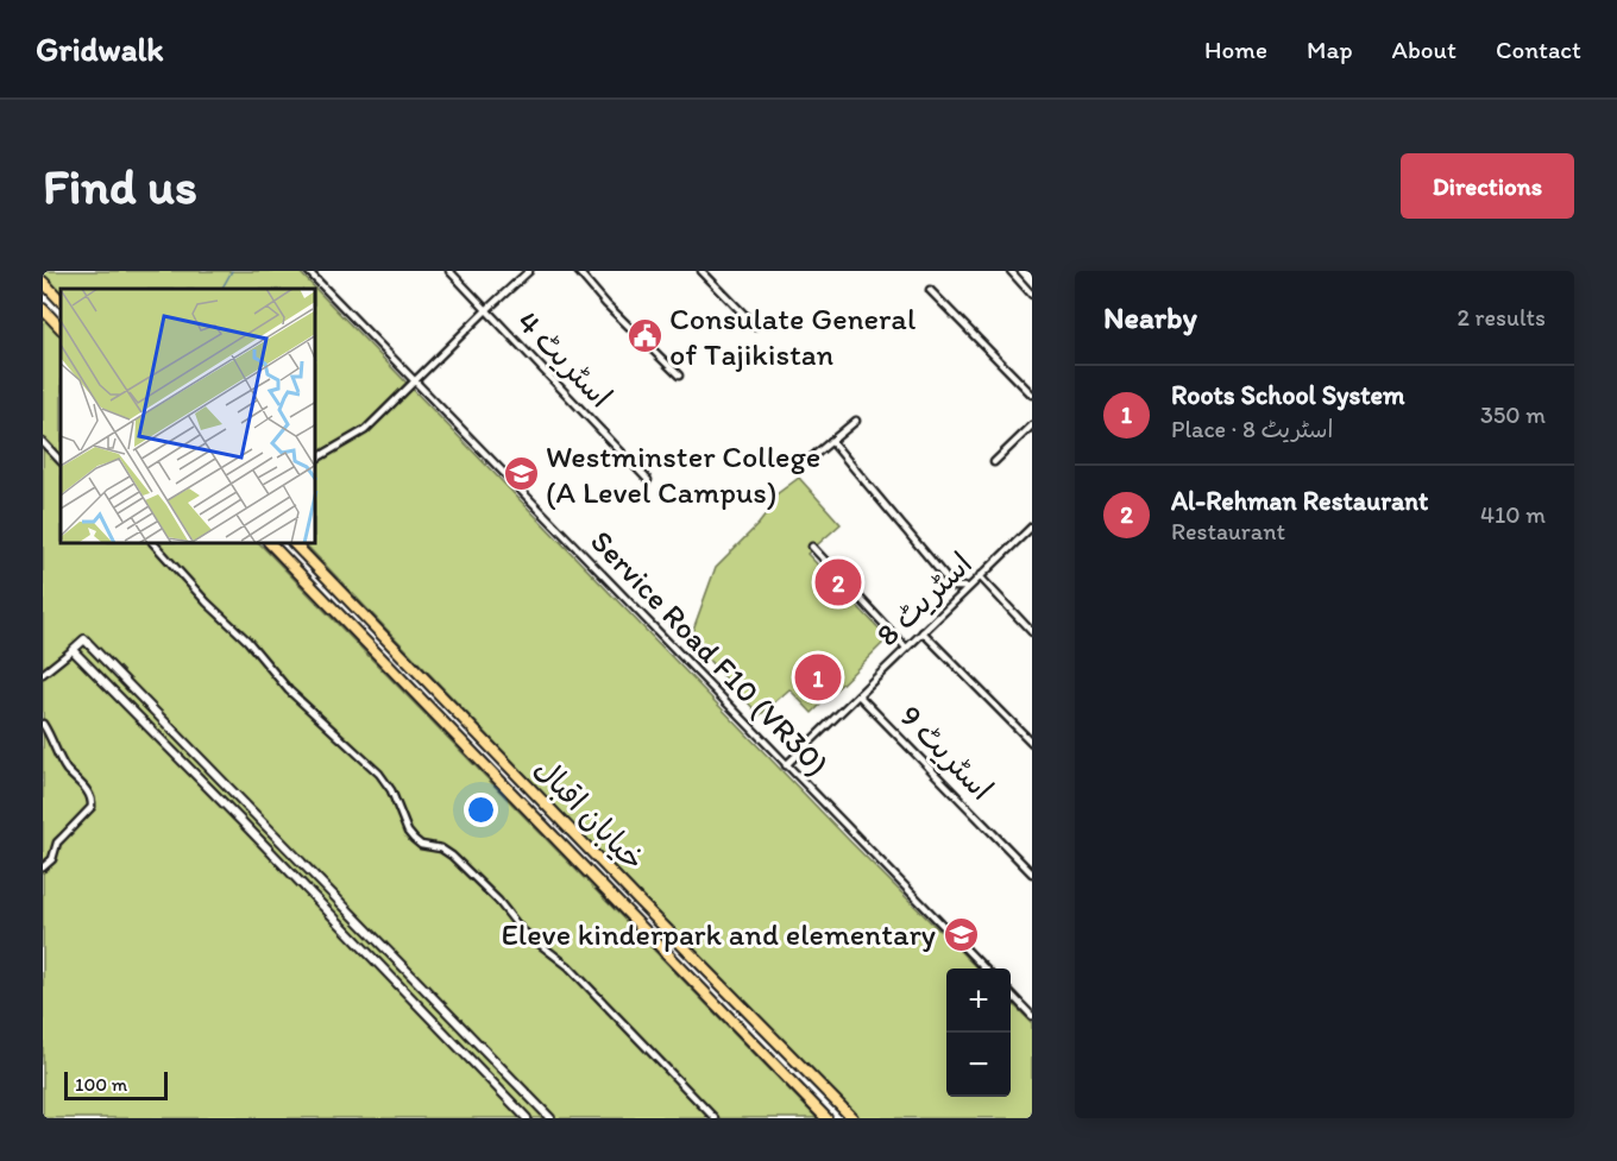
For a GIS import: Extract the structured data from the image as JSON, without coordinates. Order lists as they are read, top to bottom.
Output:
{
  "streets": {
    "main road": ["خیابان اقبال"],
    "street": [
      "اسٹریٹ 4",
      "اسٹریٹ 8",
      "Service Road F10 (VR30)",
      "اسٹریٹ 9"
    ]
  },
  "crossings": [
    ["اسٹریٹ 8", "Service Road F10 (VR30)"],
    ["اسٹریٹ 8", "اسٹریٹ 9"]
  ],
  "places": {
    "public building": ["Consulate General of Tajikistan"],
    "school or university": ["Westminster College (A Level Campus)", "Eleve kinderpark and elementary"]
  },
  "scale_bar": "100 m",
  "page": {
    "header": "Gridwalk",
    "nav": [
      "Home",
      "Map",
      "About",
      "Contact"
    ],
    "buttons": "Directions",
    "title": "Find us",
    "heading": ["Nearby", "2 results"],
    "list": [
      {
        "mark": "1",
        "name": "Roots School System",
        "note": "Place · اسٹریٹ 8",
        "value": "350 m"
      },
      {
        "mark": "2",
        "name": "Al-Rehman Restaurant",
        "note": "Restaurant",
        "value": "410 m"
      }
    ],
    "pins": ["2", "1"],
    "map_buttons": ["+", "−"],
    "scale": "100 m"
  }
}
